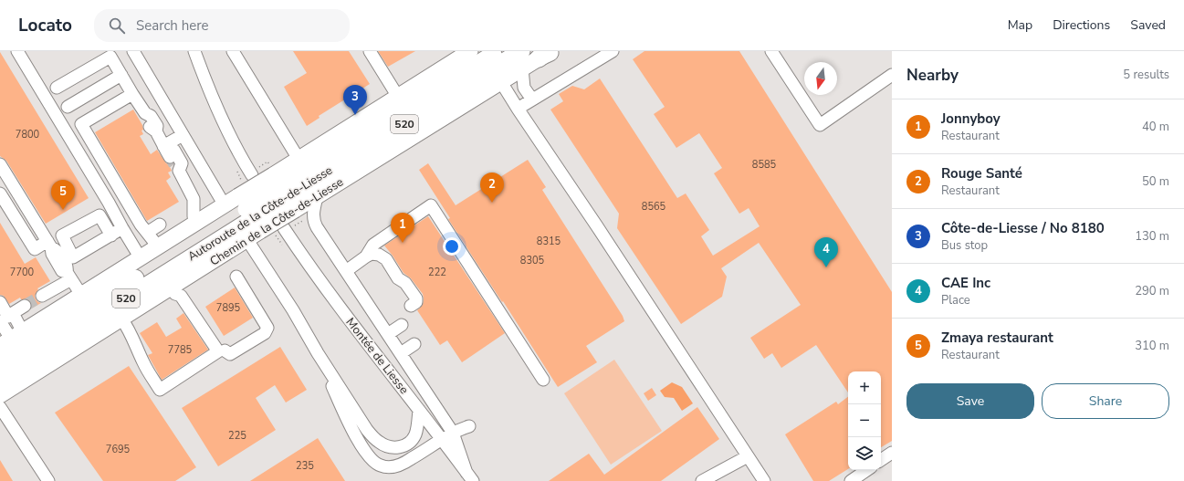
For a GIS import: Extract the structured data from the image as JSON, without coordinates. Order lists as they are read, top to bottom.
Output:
{
  "streets": {
    "highway": ["520", "Autoroute de la Côte-de-Liesse"],
    "main road": ["Chemin de la Côte-de-Liesse"],
    "street": ["Montée de Liesse"]
  },
  "crossings": [
    ["Autoroute de la Côte-de-Liesse", "Chemin de la Côte-de-Liesse"],
    ["Autoroute de la Côte-de-Liesse", "Montée de Liesse"],
    ["Chemin de la Côte-de-Liesse", "Montée de Liesse"]
  ],
  "house_numbers": [
    "7800",
    "8585",
    "8565",
    "8315",
    "8305",
    "7700",
    "222",
    "7895",
    "7785",
    "225",
    "7695",
    "235"
  ],
  "north": "bottom",
  "page": {
    "header": "Locato",
    "search": "Search here",
    "nav": ["Map", "Directions", "Saved"],
    "heading": ["Nearby", "5 results"],
    "pins": [
      "3",
      "2",
      "5",
      "1",
      "4"
    ],
    "list": [
      {
        "mark": "1",
        "name": "Jonnyboy",
        "note": "Restaurant",
        "value": "40 m"
      },
      {
        "mark": "2",
        "name": "Rouge Santé",
        "note": "Restaurant",
        "value": "50 m"
      },
      {
        "mark": "3",
        "name": "Côte-de-Liesse / No 8180",
        "note": "Bus stop",
        "value": "130 m"
      },
      {
        "mark": "4",
        "name": "CAE Inc",
        "note": "Place",
        "value": "290 m"
      },
      {
        "mark": "5",
        "name": "Zmaya restaurant",
        "note": "Restaurant",
        "value": "310 m"
      }
    ],
    "map_buttons": ["+", "−"],
    "buttons": ["Save", "Share"]
  }
}
